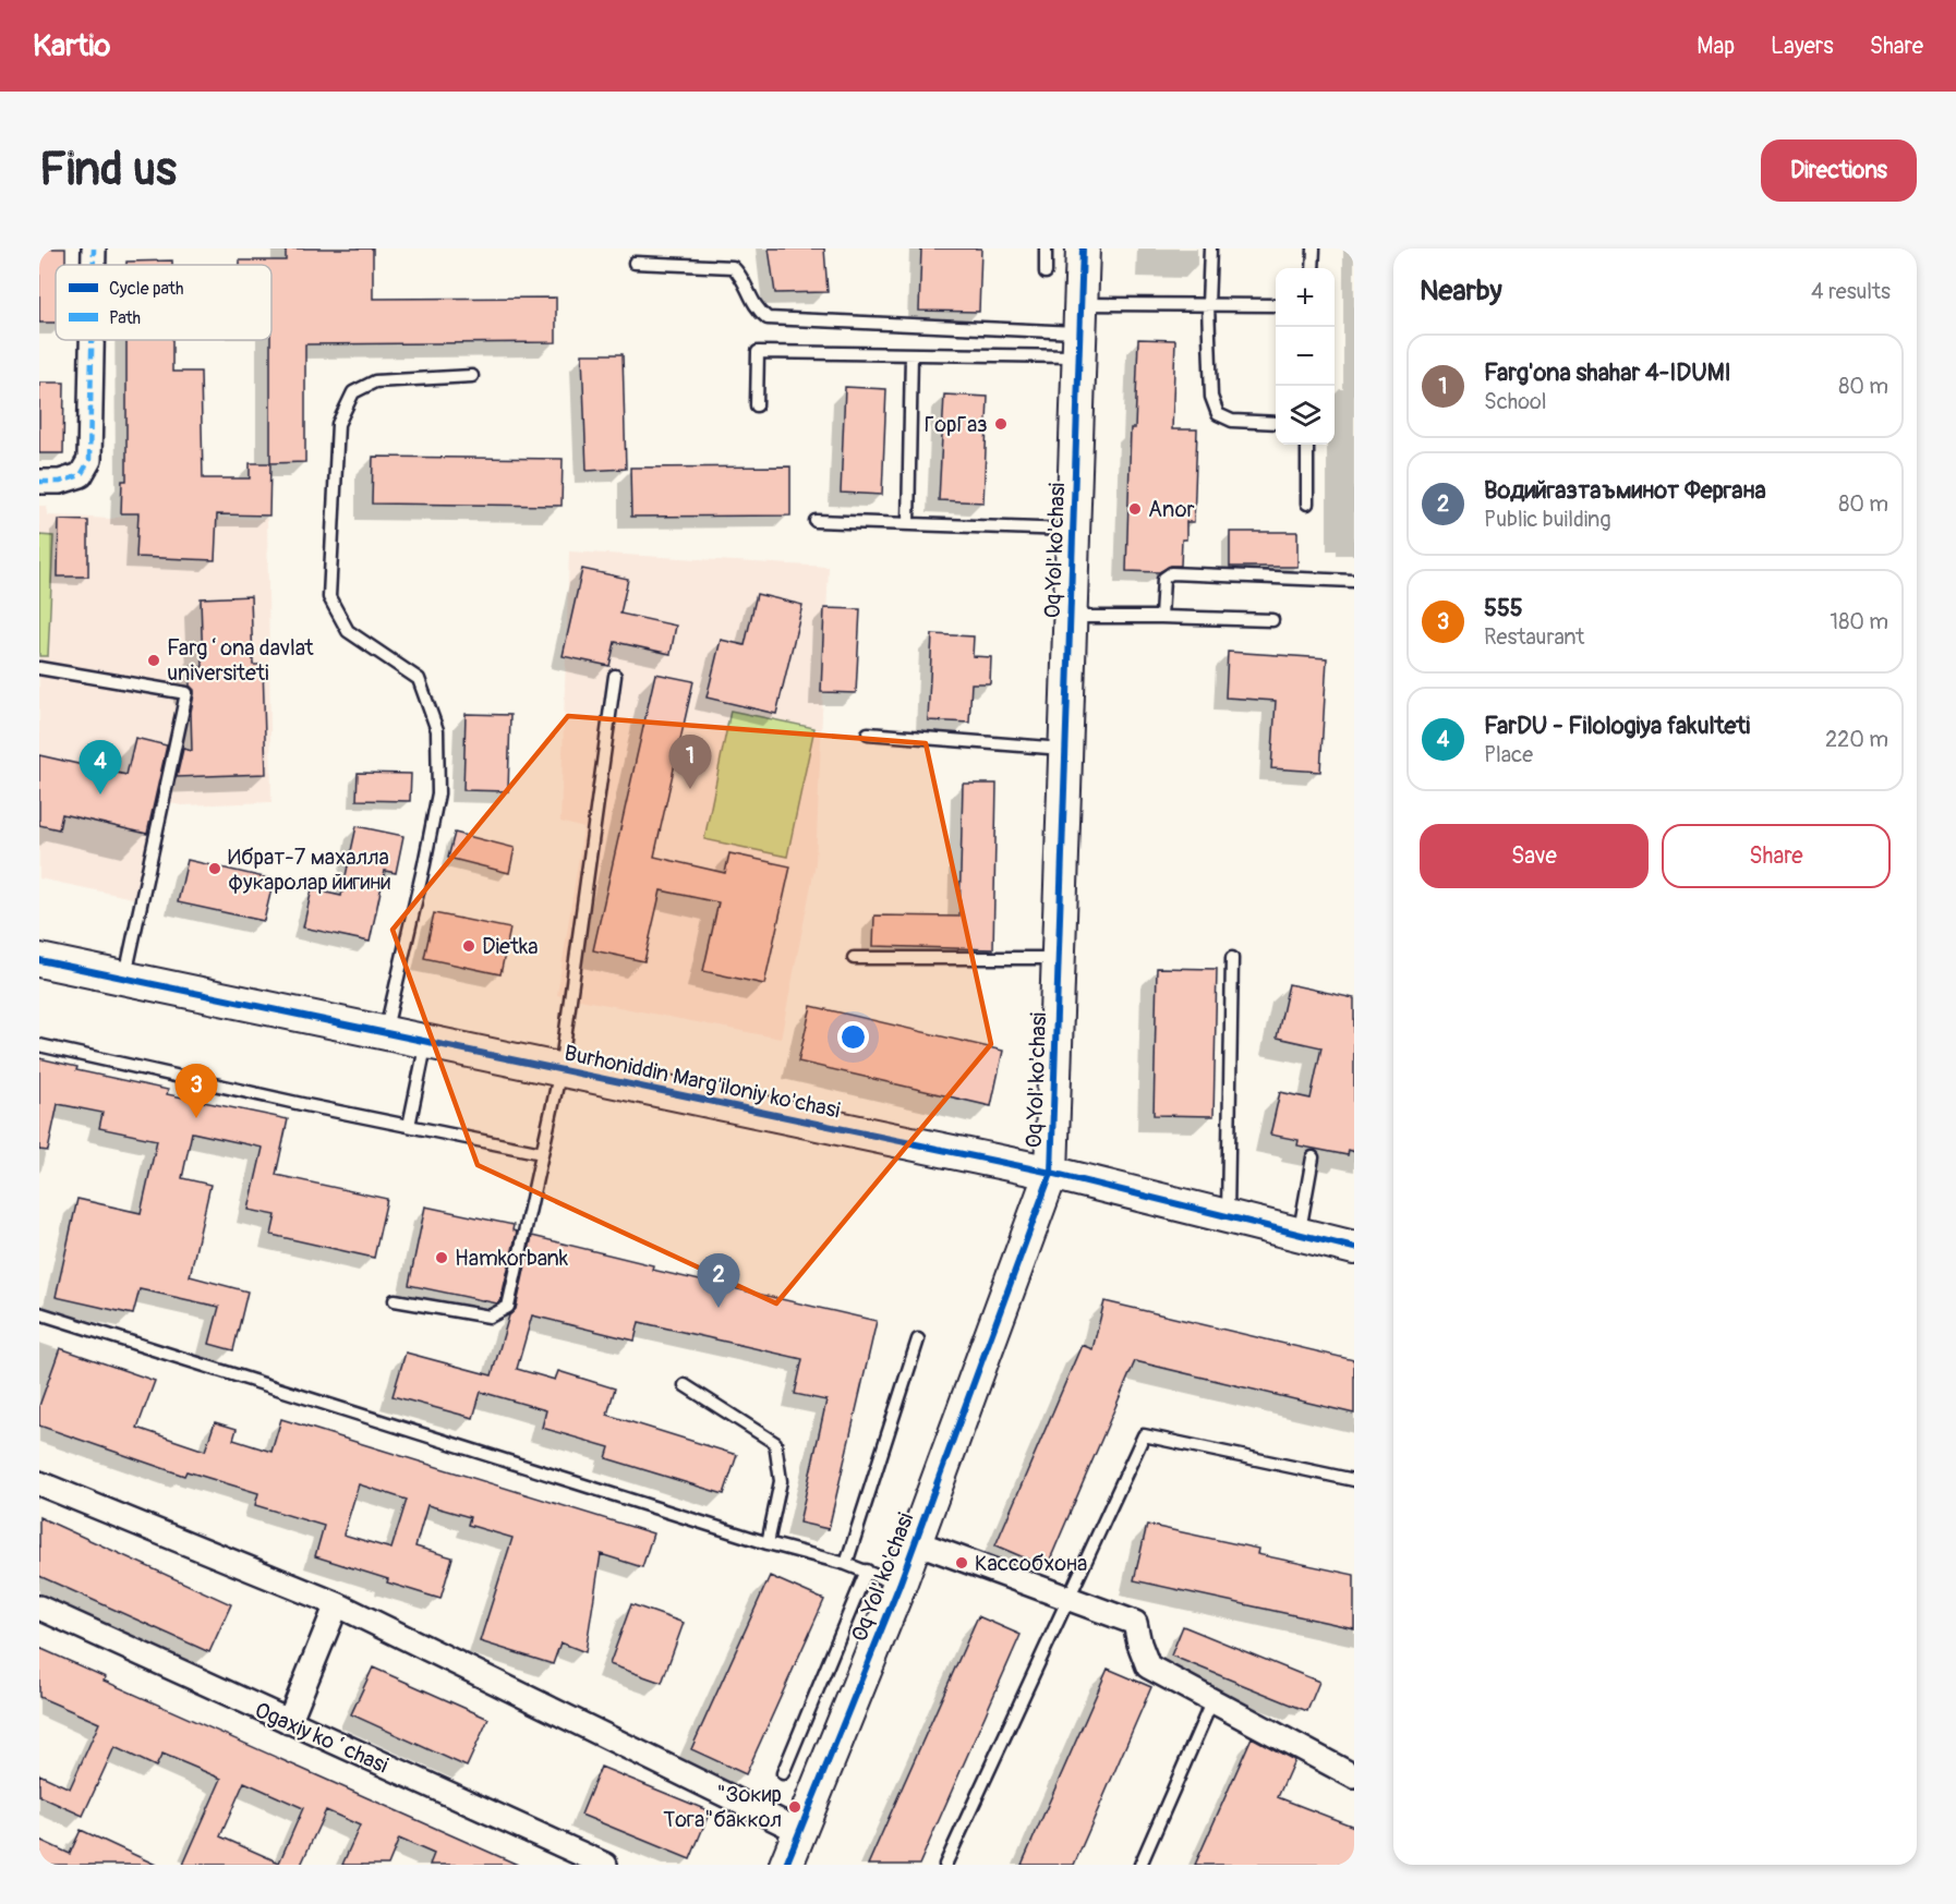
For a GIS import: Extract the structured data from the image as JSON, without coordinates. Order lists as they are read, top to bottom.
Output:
{
  "streets": {
    "street": ["Oq Yol' ko'chasi", "Burhoniddin Marg'iloniy ko'chasi", "Ogaxiy koʻchasi"]
  },
  "crossings": [
    ["Oq Yol' ko'chasi", "Burhoniddin Marg'iloniy ko'chasi"]
  ],
  "places": [
    "ГорГаз",
    "Anor",
    "Fargʻona davlat universiteti",
    "Ибрат-7 махалла фукаролар йигини",
    "Dietka",
    "Hamkorbank",
    "Кассобхона",
    "\"Зокир Тога\"баккол"
  ],
  "legend": ["Cycle path", "Path"],
  "page": {
    "header": "Kartio",
    "nav": ["Map", "Layers", "Share"],
    "buttons": [
      "Directions",
      ["Save", "Share"]
    ],
    "title": "Find us",
    "heading": ["Nearby", "4 results"],
    "map_buttons": ["+", "−"],
    "list": [
      {
        "mark": "1",
        "name": "Farg'ona shahar 4-IDUMI",
        "note": "School",
        "value": "80 m"
      },
      {
        "mark": "2",
        "name": "Водийгазтаъминот Фергана",
        "note": "Public building",
        "value": "80 m"
      },
      {
        "mark": "3",
        "name": "555",
        "note": "Restaurant",
        "value": "180 m"
      },
      {
        "mark": "4",
        "name": "FarDU - Filologiya fakulteti",
        "note": "Place",
        "value": "220 m"
      }
    ],
    "pins": [
      "1",
      "4",
      "3",
      "2"
    ]
  }
}
